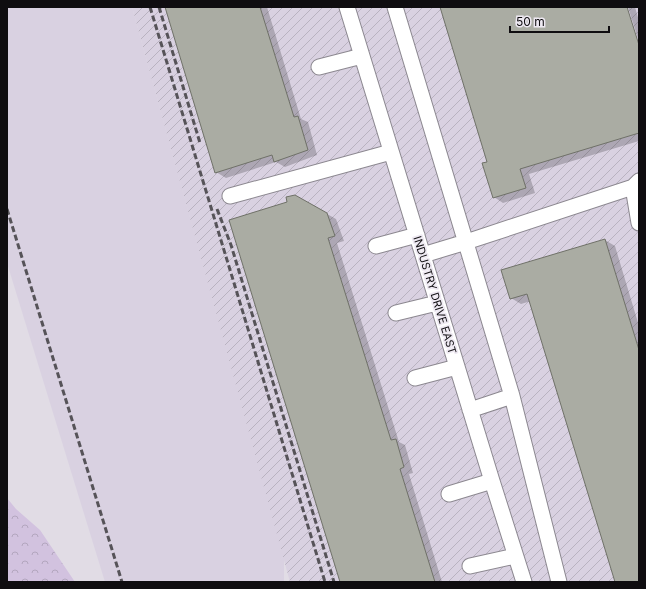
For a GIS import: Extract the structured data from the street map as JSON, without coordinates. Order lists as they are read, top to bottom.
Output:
{
  "streets": {
    "street": ["INDUSTRY DRIVE EAST"]
  },
  "scale_bar": "50 m"
}
